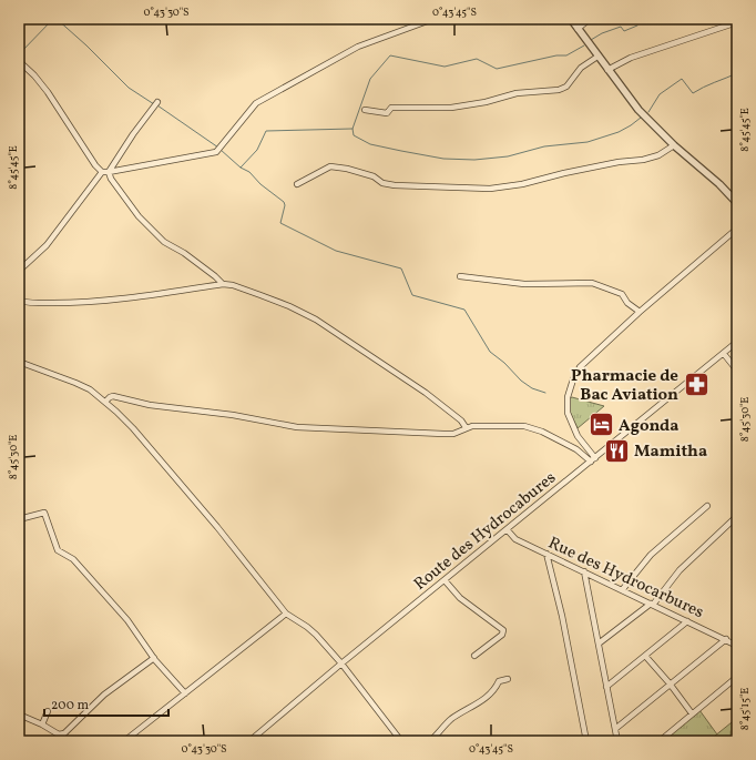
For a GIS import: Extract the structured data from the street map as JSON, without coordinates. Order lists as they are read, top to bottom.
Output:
{
  "streets": {
    "street": ["Route des Hydrocabures", "Rue des Hydrocarbures"]
  },
  "crossings": [
    ["Route des Hydrocabures", "Rue des Hydrocarbures"]
  ],
  "places": {
    "pharmacy": ["Pharmacie de Bac Aviation"],
    "hotel": ["Agonda"],
    "restaurant": ["Mamitha"]
  },
  "scale_bar": "200 m",
  "coordinates": [
    "0°43'30\"S",
    "0°43'45\"S",
    "8°45'45\"E",
    "8°45'30\"E",
    "8°45'15\"E"
  ]
}
